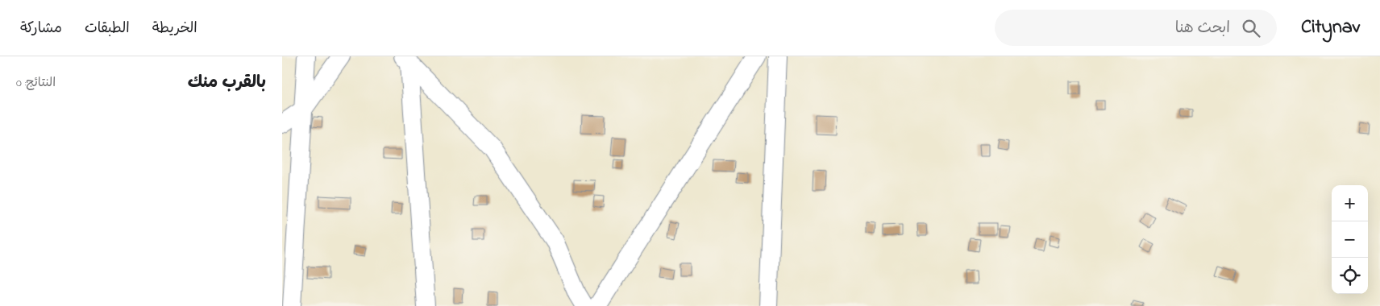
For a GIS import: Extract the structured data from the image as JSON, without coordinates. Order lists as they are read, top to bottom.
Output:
{
  "page": {
    "header": "Citynav",
    "search": "ابحث هنا",
    "nav": ["الخريطة", "الطبقات", "مشاركة"],
    "heading": ["بالقرب منك", "النتائج: 0"],
    "map_buttons": ["+", "−"]
  }
}
